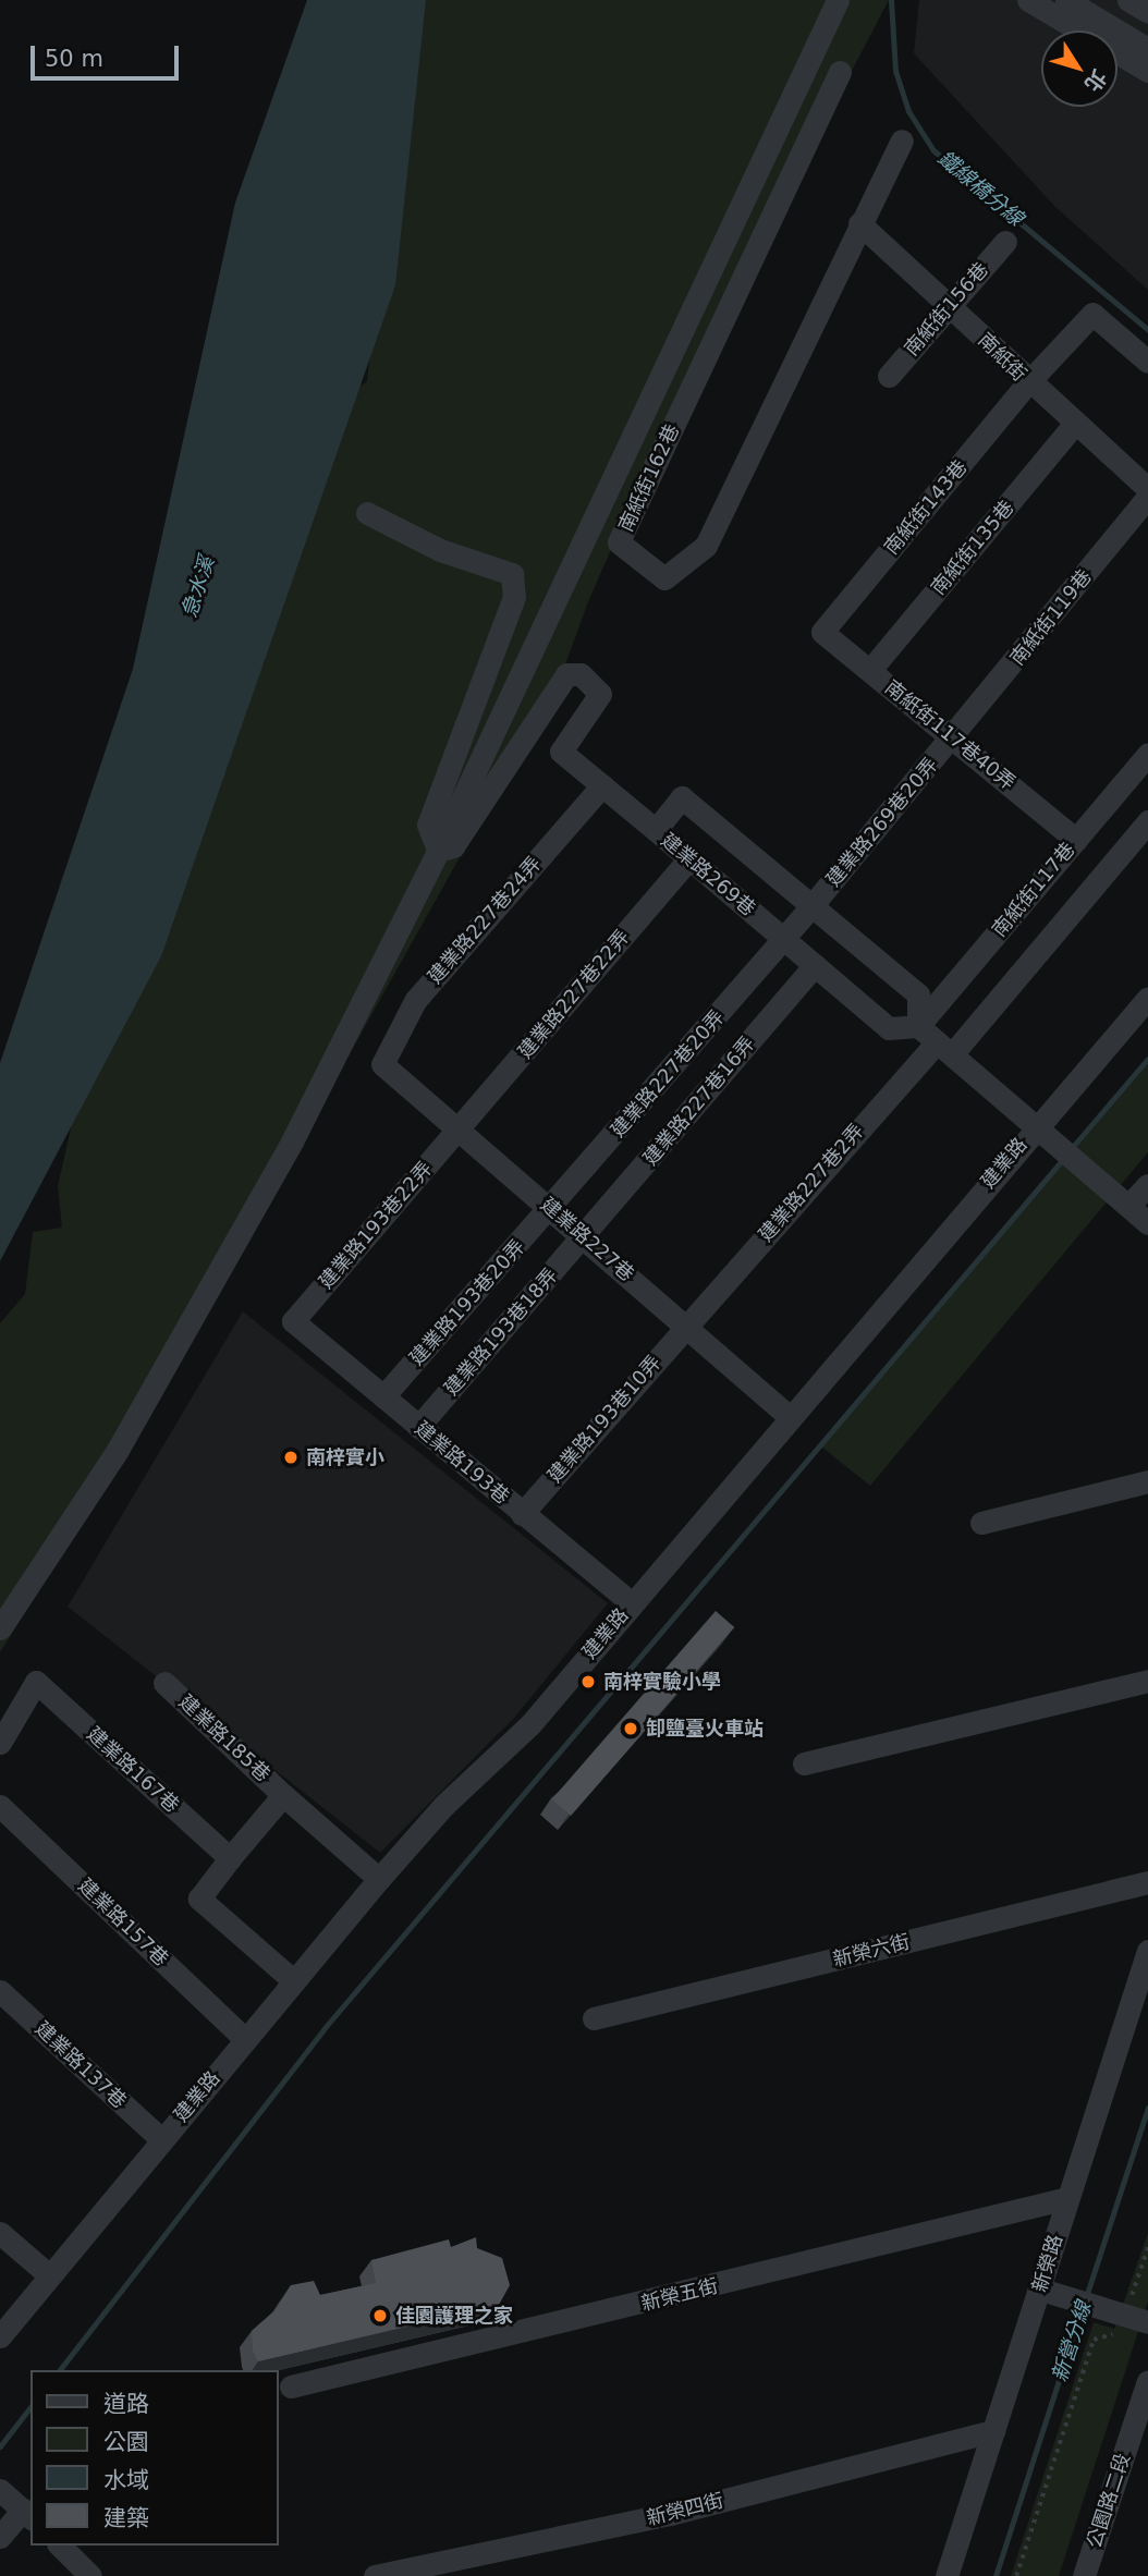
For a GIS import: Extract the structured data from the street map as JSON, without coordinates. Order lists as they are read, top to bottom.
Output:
{
  "streets": {
    "street": [
      "南紙街156巷",
      "南紙街",
      "南紙街162巷",
      "南紙街143巷",
      "南紙街135巷",
      "南紙街119巷",
      "南紙街117巷40弄",
      "建業路269巷20弄",
      "建業路269巷",
      "南紙街117巷",
      "建業路227巷24弄",
      "建業路227巷22弄",
      "建業路227巷20弄",
      "建業路227巷16弄",
      "建業路",
      "建業路227巷2弄",
      "建業路193巷22弄",
      "建業路227巷",
      "建業路193巷20弄",
      "建業路193巷18弄",
      "建業路193巷10弄",
      "建業路193巷",
      "建業路185巷",
      "建業路167巷",
      "建業路157巷",
      "新榮六街",
      "建業路137巷",
      "新榮路",
      "新榮五街",
      "公園路二段",
      "新榮四街"
    ]
  },
  "crossings": [
    ["南紙街156巷", "南紙街"],
    ["南紙街", "南紙街162巷"],
    ["南紙街", "南紙街143巷"],
    ["南紙街", "南紙街135巷"],
    ["南紙街143巷", "南紙街117巷40弄"],
    ["南紙街135巷", "南紙街117巷40弄"],
    ["南紙街119巷", "南紙街117巷40弄"],
    ["南紙街119巷", "建業路269巷20弄"],
    ["南紙街117巷40弄", "建業路269巷20弄"],
    ["南紙街117巷40弄", "南紙街117巷"],
    ["建業路269巷20弄", "建業路269巷"],
    ["建業路269巷20弄", "建業路227巷20弄"],
    ["建業路269巷", "南紙街117巷"],
    ["建業路269巷", "建業路227巷22弄"],
    ["建業路269巷", "建業路227巷20弄"],
    ["建業路269巷", "建業路227巷16弄"],
    ["建業路227巷24弄", "建業路227巷"],
    ["建業路227巷22弄", "建業路193巷22弄"],
    ["建業路227巷22弄", "建業路227巷"],
    ["建業路227巷20弄", "建業路227巷"],
    ["建業路227巷20弄", "建業路193巷20弄"],
    ["建業路227巷16弄", "建業路227巷"],
    ["建業路227巷16弄", "建業路193巷18弄"],
    ["建業路", "建業路227巷"],
    ["建業路", "建業路193巷"],
    ["建業路", "建業路157巷"],
    ["建業路", "建業路137巷"],
    ["建業路227巷2弄", "建業路227巷"],
    ["建業路227巷2弄", "建業路193巷10弄"],
    ["建業路193巷22弄", "建業路227巷"],
    ["建業路193巷22弄", "建業路193巷"],
    ["建業路227巷", "建業路193巷20弄"],
    ["建業路227巷", "建業路193巷18弄"],
    ["建業路227巷", "建業路193巷10弄"],
    ["建業路193巷20弄", "建業路193巷"],
    ["建業路193巷18弄", "建業路193巷"],
    ["建業路193巷10弄", "建業路193巷"],
    ["新榮路", "新榮五街"],
    ["新榮路", "新榮四街"]
  ],
  "water": ["鐵線橋分線", "急水溪", "新營分線"],
  "places": [
    "南梓實小",
    "南梓實驗小學",
    "卸鹽臺火車站",
    "佳園護理之家"
  ],
  "legend": [
    "道路",
    "公園",
    "水域",
    "建築"
  ],
  "scale_bar": "50 m",
  "north": "bottom right"
}
